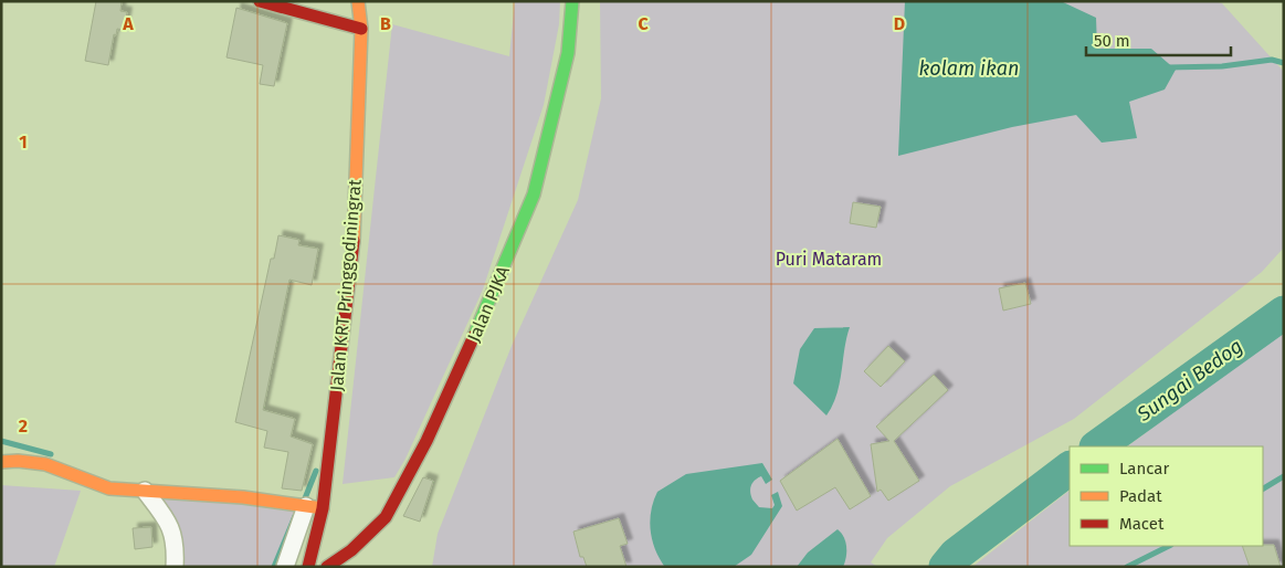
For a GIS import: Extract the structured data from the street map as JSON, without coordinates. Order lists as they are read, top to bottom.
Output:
{
  "streets": {
    "main road": ["Jalan KRT Pringgodiningrat", "Jalan PJKA"]
  },
  "water": ["kolam ikan", "Sungai Bedog"],
  "parks": ["Puri Mataram"],
  "legend": ["Lancar", "Padat", "Macet"],
  "scale_bar": "50 m",
  "grid": {
    "columns": [
      "A",
      "B",
      "C",
      "D"
    ],
    "rows": ["1", "2"]
  }
}
